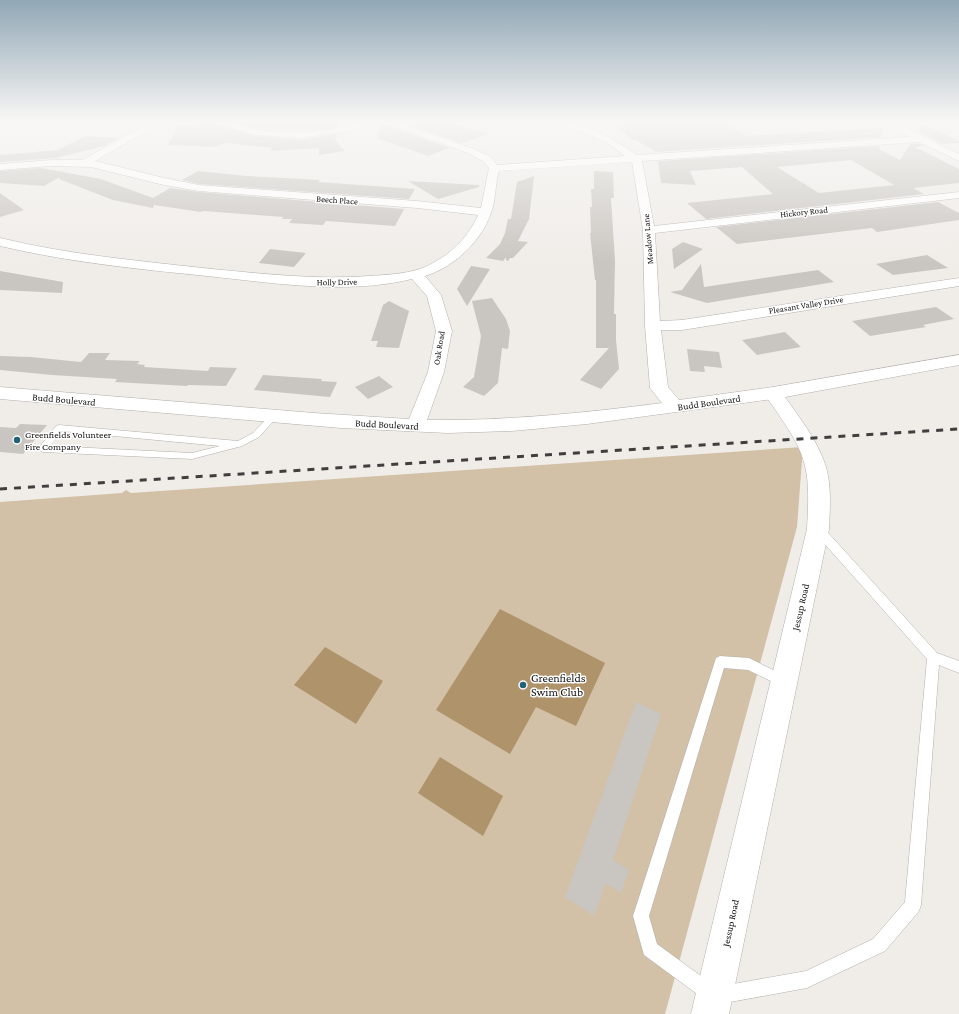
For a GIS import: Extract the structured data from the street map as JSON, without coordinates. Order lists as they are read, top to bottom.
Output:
{
  "streets": {
    "street": [
      "Beech Place",
      "Hickory Road",
      "Meadow Lane",
      "Holly Drive",
      "Pleasant Valley Drive",
      "Oak Road",
      "Budd Boulevard",
      "Jessup Road"
    ]
  },
  "crossings": [
    ["Beech Place", "Holly Drive"],
    ["Hickory Road", "Meadow Lane"],
    ["Meadow Lane", "Pleasant Valley Drive"],
    ["Meadow Lane", "Budd Boulevard"],
    ["Holly Drive", "Oak Road"],
    ["Oak Road", "Budd Boulevard"],
    ["Budd Boulevard", "Jessup Road"]
  ],
  "places": ["Greenfields Volunteer Fire Company", "Greenfields Swim Club"]
}
